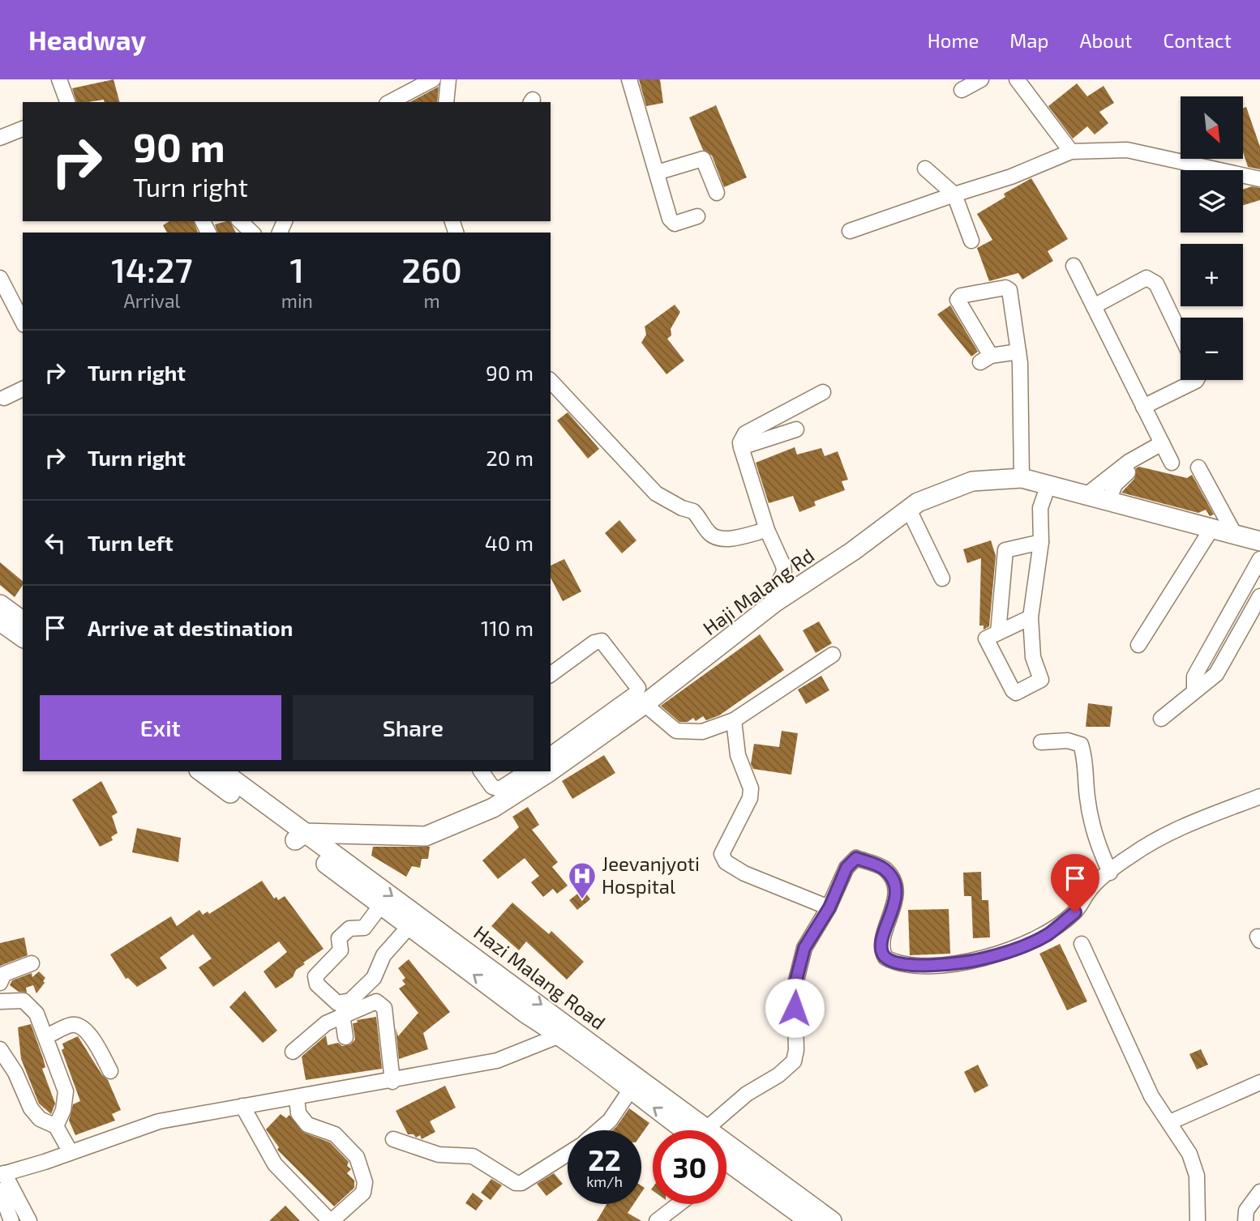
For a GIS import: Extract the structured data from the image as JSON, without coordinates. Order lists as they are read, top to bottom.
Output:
{
  "streets": {
    "main road": ["Haji Malang Rd", "Hazi Malang Road"]
  },
  "crossings": [
    ["Haji Malang Rd", "Hazi Malang Road"]
  ],
  "places": {
    "hospital": ["Jeevanjyoti Hospital"]
  },
  "north": "bottom right",
  "page": {
    "header": "Headway",
    "nav": [
      "Home",
      "Map",
      "About",
      "Contact"
    ],
    "map_buttons": ["+", "−"],
    "turn": ["90 m", "Turn right"],
    "eta": [
      "14:27",
      "Arrival",
      "1",
      "min",
      "260",
      "m"
    ],
    "list": [
      {
        "name": "Turn right",
        "value": "90 m"
      },
      {
        "name": "Turn right",
        "value": "20 m"
      },
      {
        "name": "Turn left",
        "value": "40 m"
      },
      {
        "name": "Arrive at destination",
        "value": "110 m"
      }
    ],
    "buttons": ["Exit", "Share"],
    "speed": "22 km/h",
    "limit": "30"
  }
}
